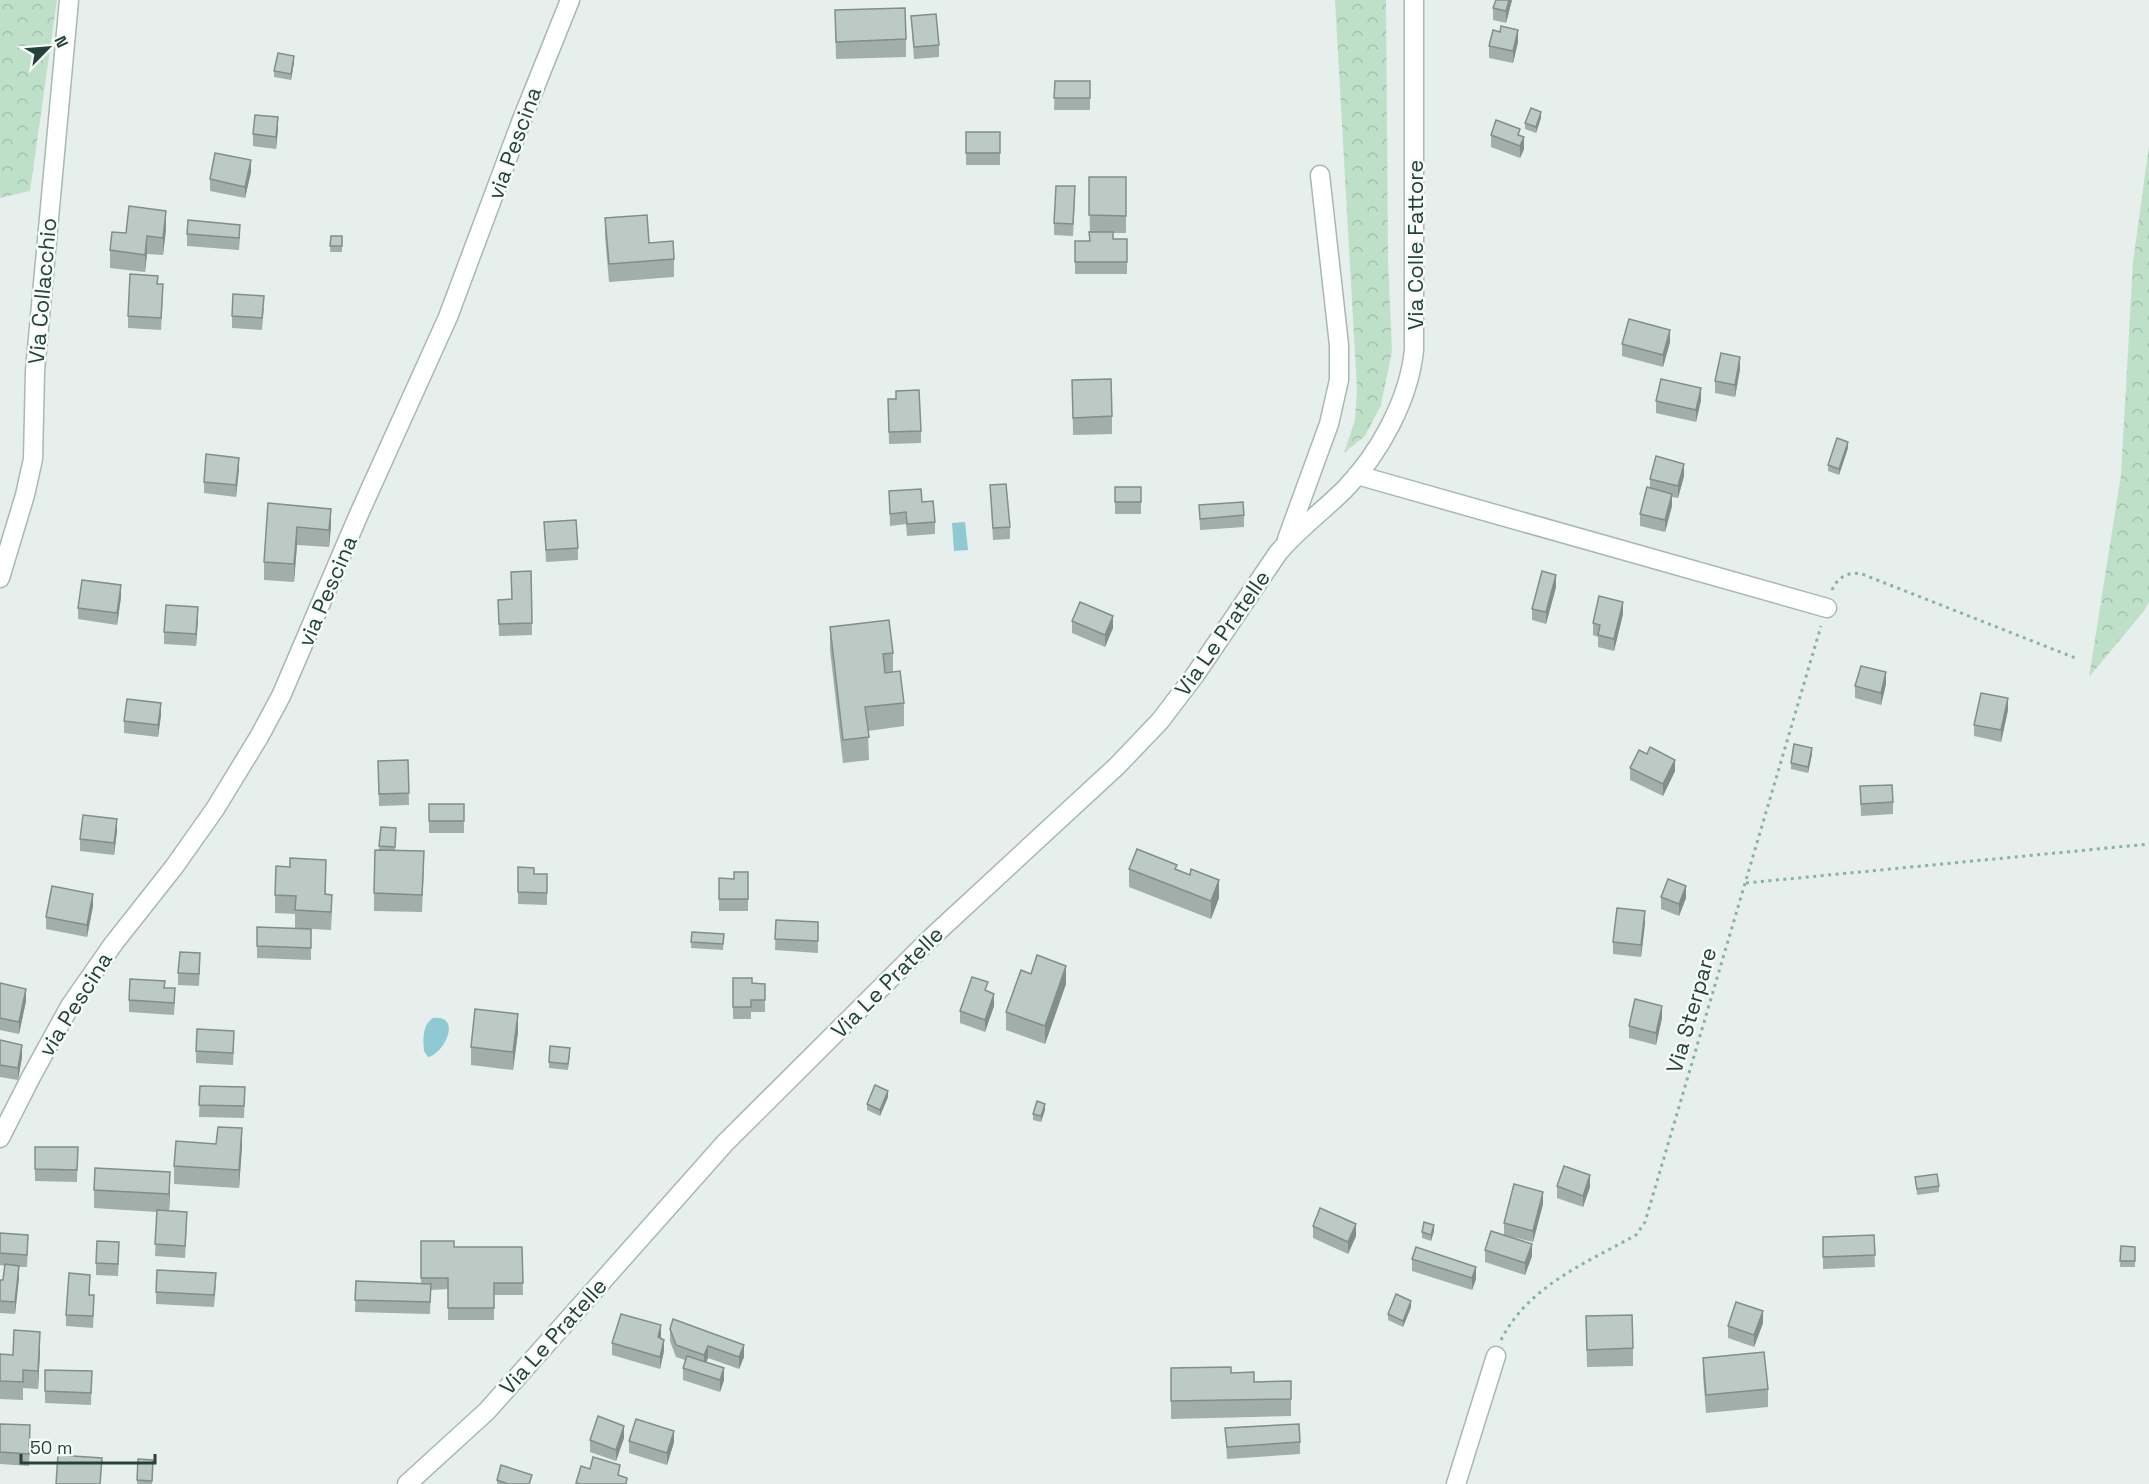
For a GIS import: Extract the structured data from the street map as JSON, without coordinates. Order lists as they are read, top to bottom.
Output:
{
  "streets": {
    "street": [
      "via Pescina",
      "Via Colle Fattore",
      "Via Collacchio",
      "Via Le Pratelle"
    ],
    "path": ["Via Sterpare"]
  },
  "crossings": [
    ["Via Colle Fattore", "Via Le Pratelle"]
  ],
  "scale_bar": "50 m",
  "north": "top right"
}
